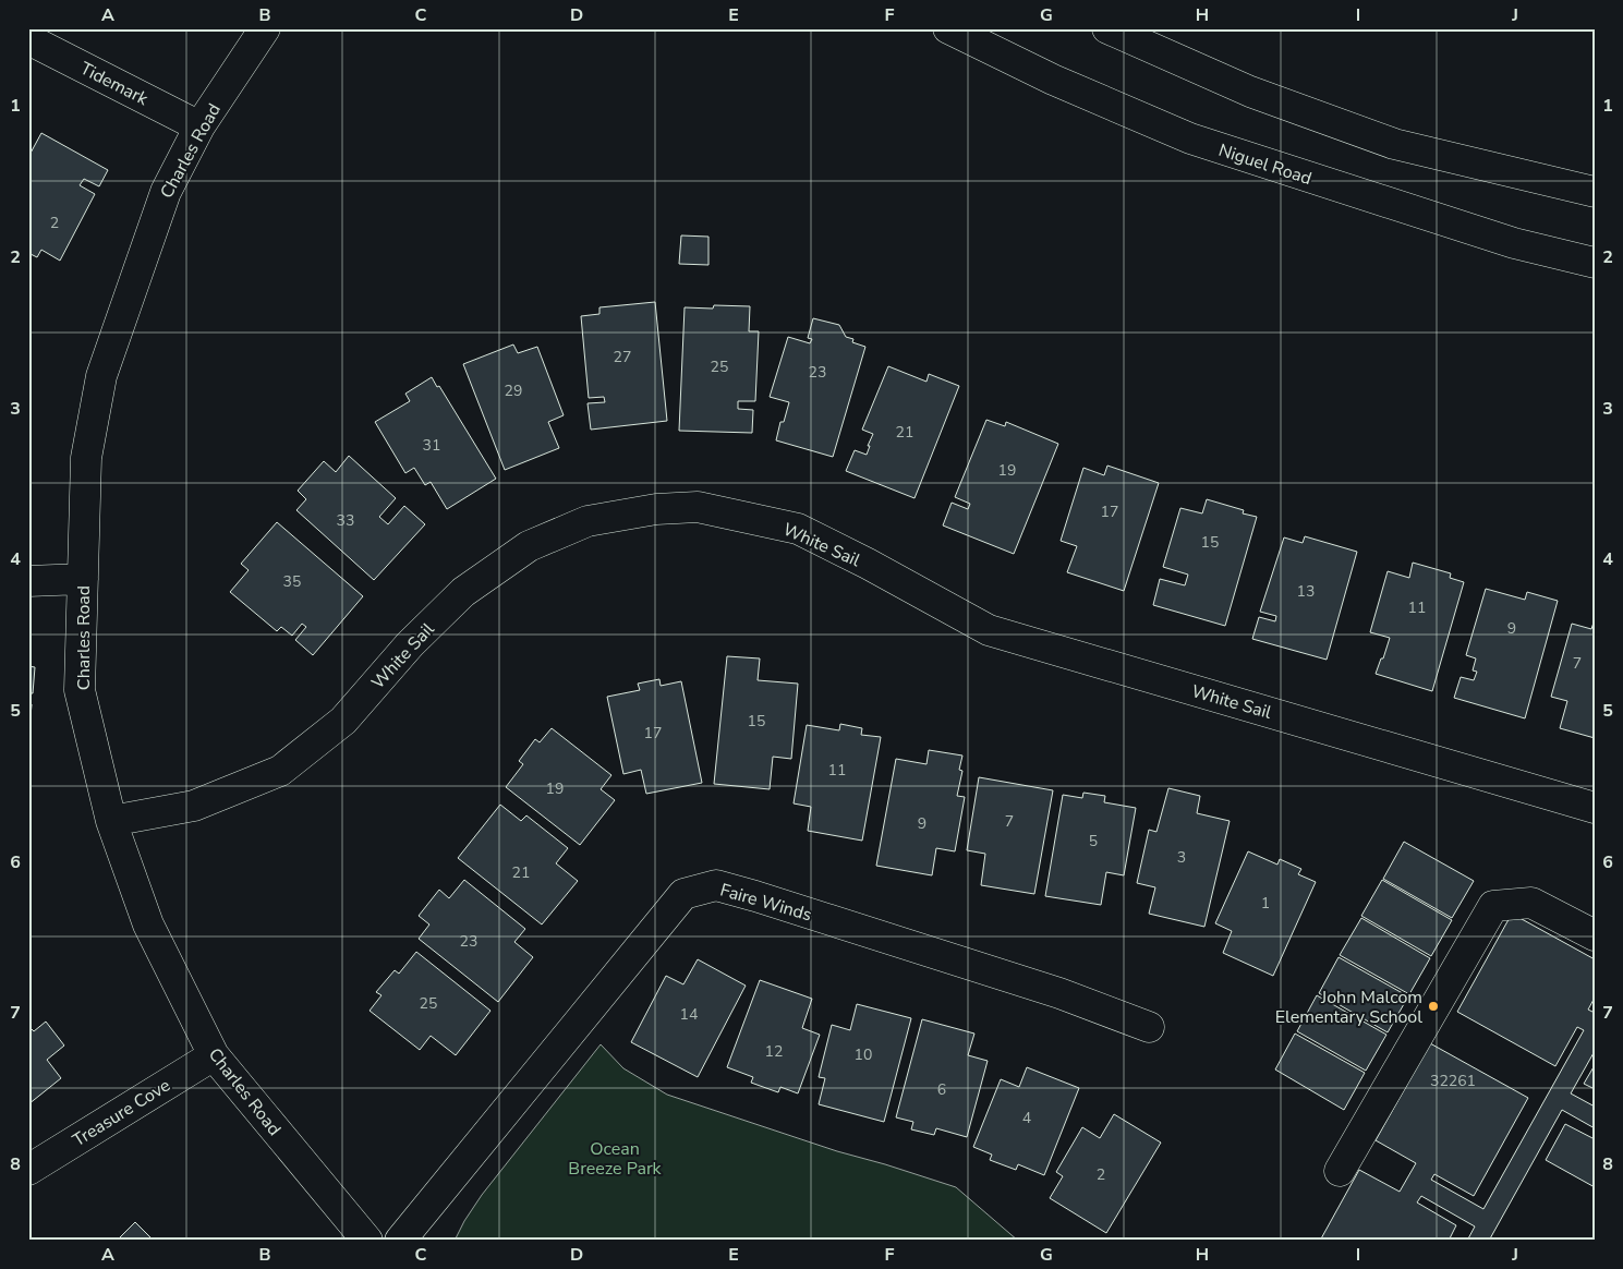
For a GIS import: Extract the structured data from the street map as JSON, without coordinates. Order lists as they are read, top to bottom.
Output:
{
  "streets": {
    "street": [
      "Tidemark",
      "Charles Road",
      "Niguel Road",
      "White Sail",
      "Faire Winds",
      "Treasure Cove"
    ]
  },
  "crossings": [
    ["Tidemark", "Charles Road"],
    ["Charles Road", "White Sail"],
    ["Charles Road", "Treasure Cove"]
  ],
  "parks": ["Ocean Breeze Park"],
  "places": ["John Malcom Elementary School"],
  "house_numbers": [
    "2",
    "27",
    "25",
    "23",
    "29",
    "21",
    "31",
    "19",
    "17",
    "33",
    "15",
    "35",
    "13",
    "11",
    "9",
    "7",
    "15",
    "17",
    "11",
    "19",
    "7",
    "9",
    "5",
    "3",
    "21",
    "1",
    "23",
    "25",
    "14",
    "12",
    "10",
    "32261",
    "6",
    "4",
    "2"
  ],
  "grid": {
    "columns": [
      "A",
      "B",
      "C",
      "D",
      "E",
      "F",
      "G",
      "H",
      "I",
      "J"
    ],
    "rows": [
      "1",
      "2",
      "3",
      "4",
      "5",
      "6",
      "7",
      "8"
    ]
  }
}
